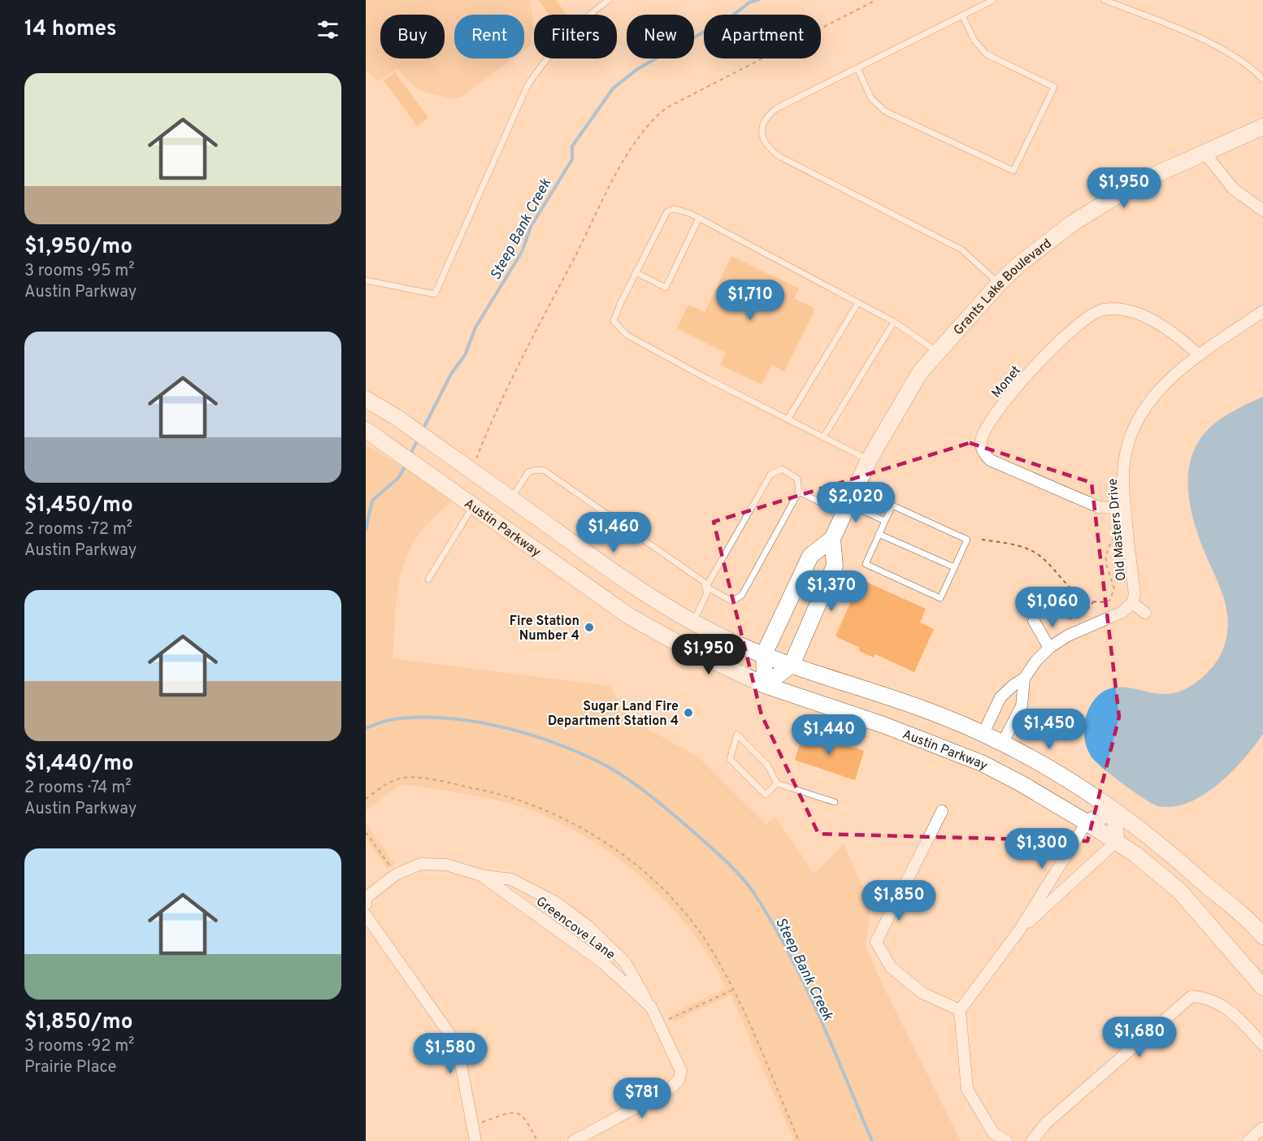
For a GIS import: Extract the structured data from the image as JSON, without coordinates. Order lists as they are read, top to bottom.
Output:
{
  "streets": {
    "main road": ["Grants Lake Boulevard", "Austin Parkway"],
    "street": ["Monet", "Old Masters Drive", "Greencove Lane"]
  },
  "crossings": [
    ["Grants Lake Boulevard", "Austin Parkway"],
    ["Monet", "Old Masters Drive"]
  ],
  "water": ["Steep Bank Creek"],
  "places": ["Fire Station Number 4", "Sugar Land Fire Department Station 4"],
  "page": {
    "heading": "14 homes",
    "chip": [
      "Buy",
      "Rent",
      "Filters",
      "New",
      "Apartment"
    ],
    "list": [
      {
        "name": "$1,950/mo",
        "note": "3 rooms · 95 m² · Austin Parkway"
      },
      {
        "name": "$1,450/mo",
        "note": "2 rooms · 72 m² · Austin Parkway"
      },
      {
        "name": "$1,440/mo",
        "note": "2 rooms · 74 m² · Austin Parkway"
      },
      {
        "name": "$1,850/mo",
        "note": "3 rooms · 92 m² · Prairie Place"
      }
    ],
    "price": [
      "$1,950",
      "$1,710",
      "$2,020",
      "$1,460",
      "$1,370",
      "$1,060",
      "$1,950",
      "$1,450",
      "$1,440",
      "$1,300",
      "$1,850",
      "$1,680",
      "$1,580",
      "$781"
    ]
  }
}
